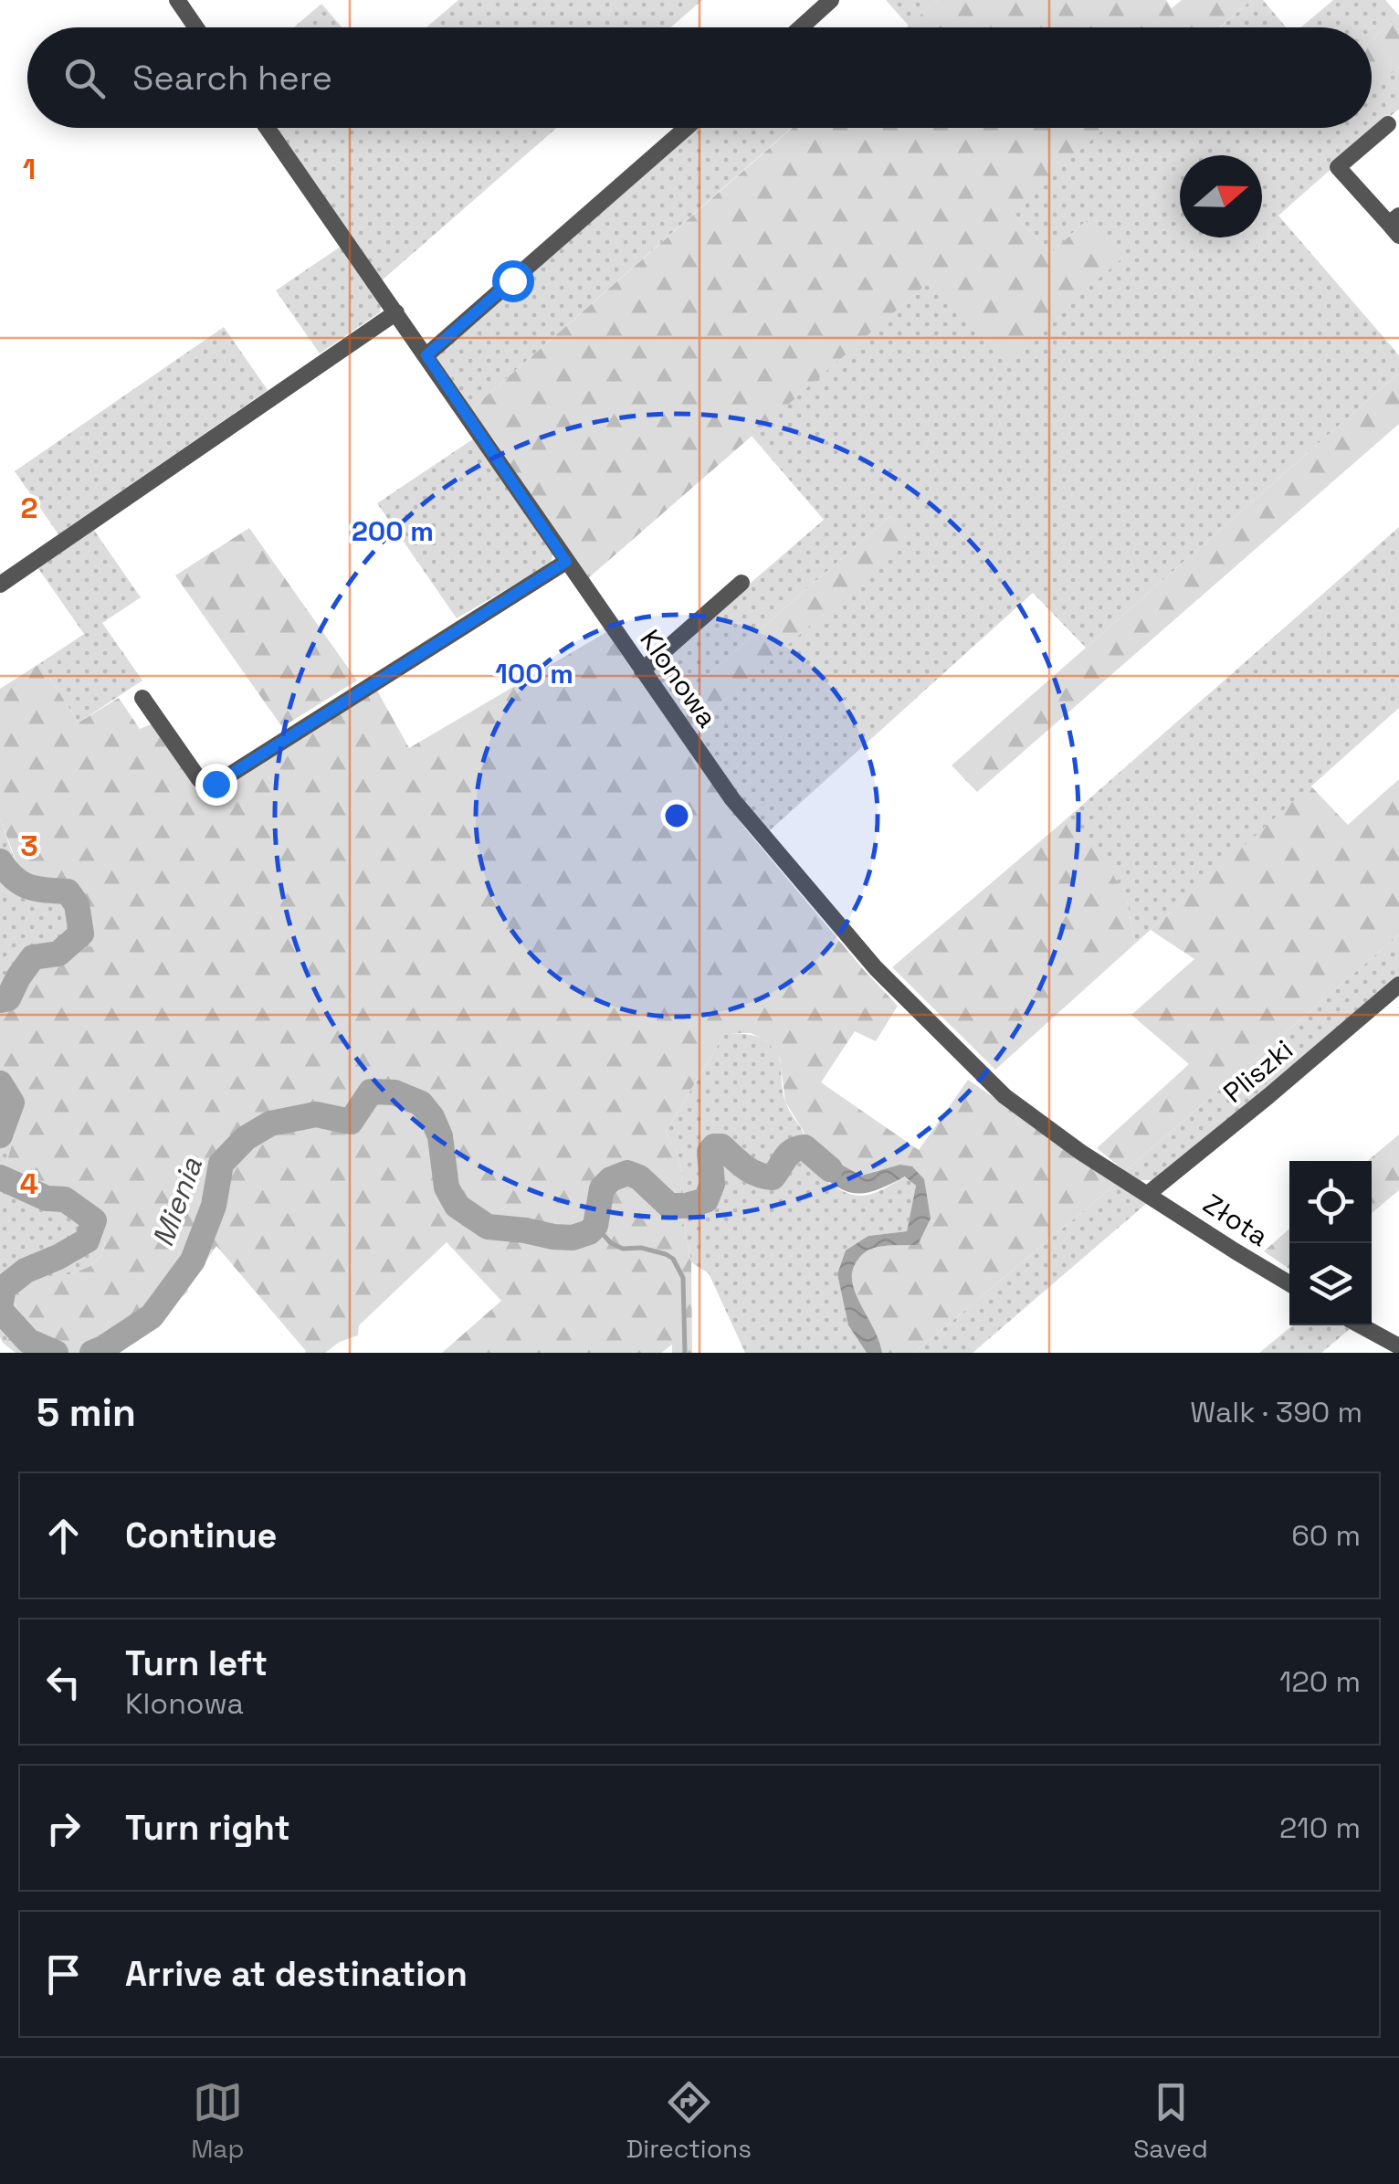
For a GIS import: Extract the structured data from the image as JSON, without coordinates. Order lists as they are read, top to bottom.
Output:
{
  "streets": {
    "street": ["Klonowa", "Pliszki", "Złota"]
  },
  "crossings": [
    ["Klonowa", "Pliszki"],
    ["Klonowa", "Złota"],
    ["Pliszki", "Złota"]
  ],
  "water": ["Mienia"],
  "north": "right",
  "page": {
    "search": "Search here",
    "heading": ["5 min", "Walk · 390 m"],
    "list": [
      ["Continue", "60 m"],
      ["Turn left", "Klonowa", "120 m"],
      ["Turn right", "210 m"],
      "Arrive at destination"
    ],
    "nav": ["Map", "Directions", "Saved"]
  },
  "grid": {
    "rows": [
      "1",
      "2",
      "3",
      "4"
    ]
  },
  "rings": ["200 m", "100 m"]
}
